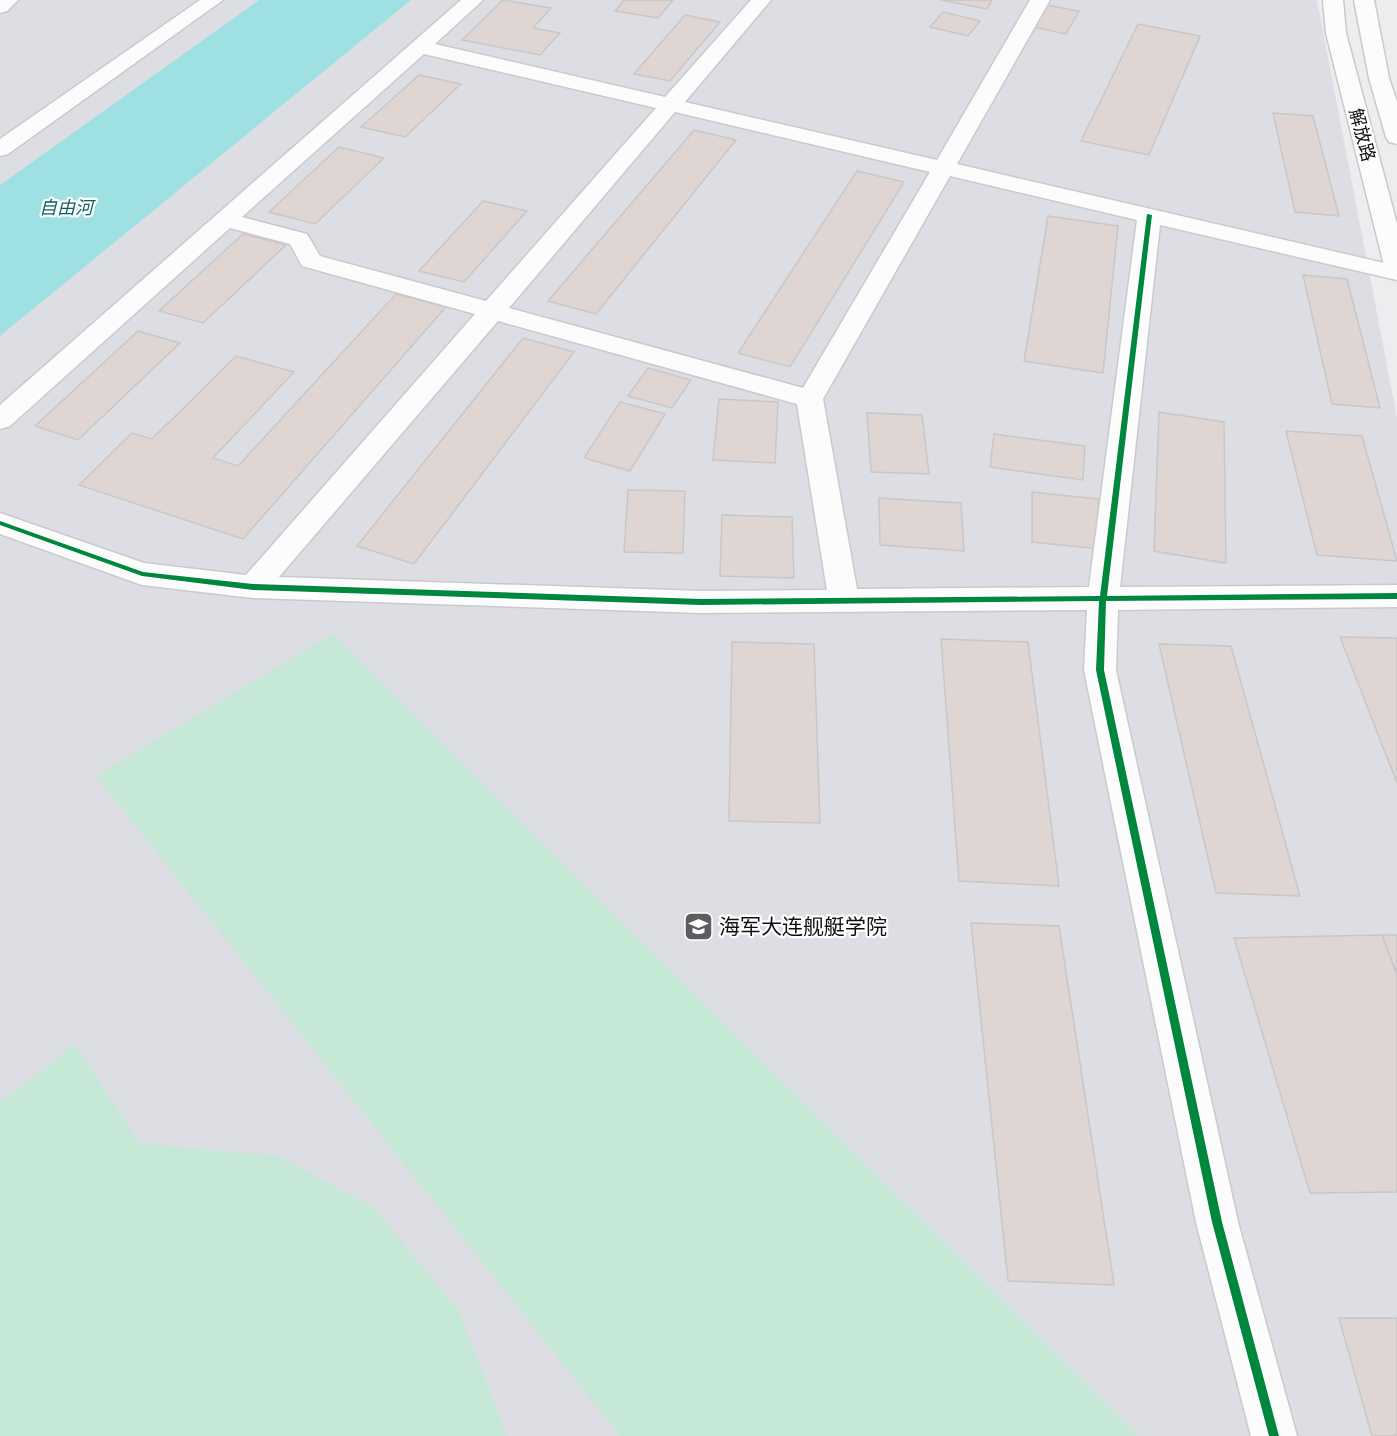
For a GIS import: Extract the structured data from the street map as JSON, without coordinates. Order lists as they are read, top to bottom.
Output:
{
  "streets": {
    "street": ["解放路"]
  },
  "water": ["自由河"],
  "places": {
    "school or university": ["海军大连舰艇学院"]
  }
}
